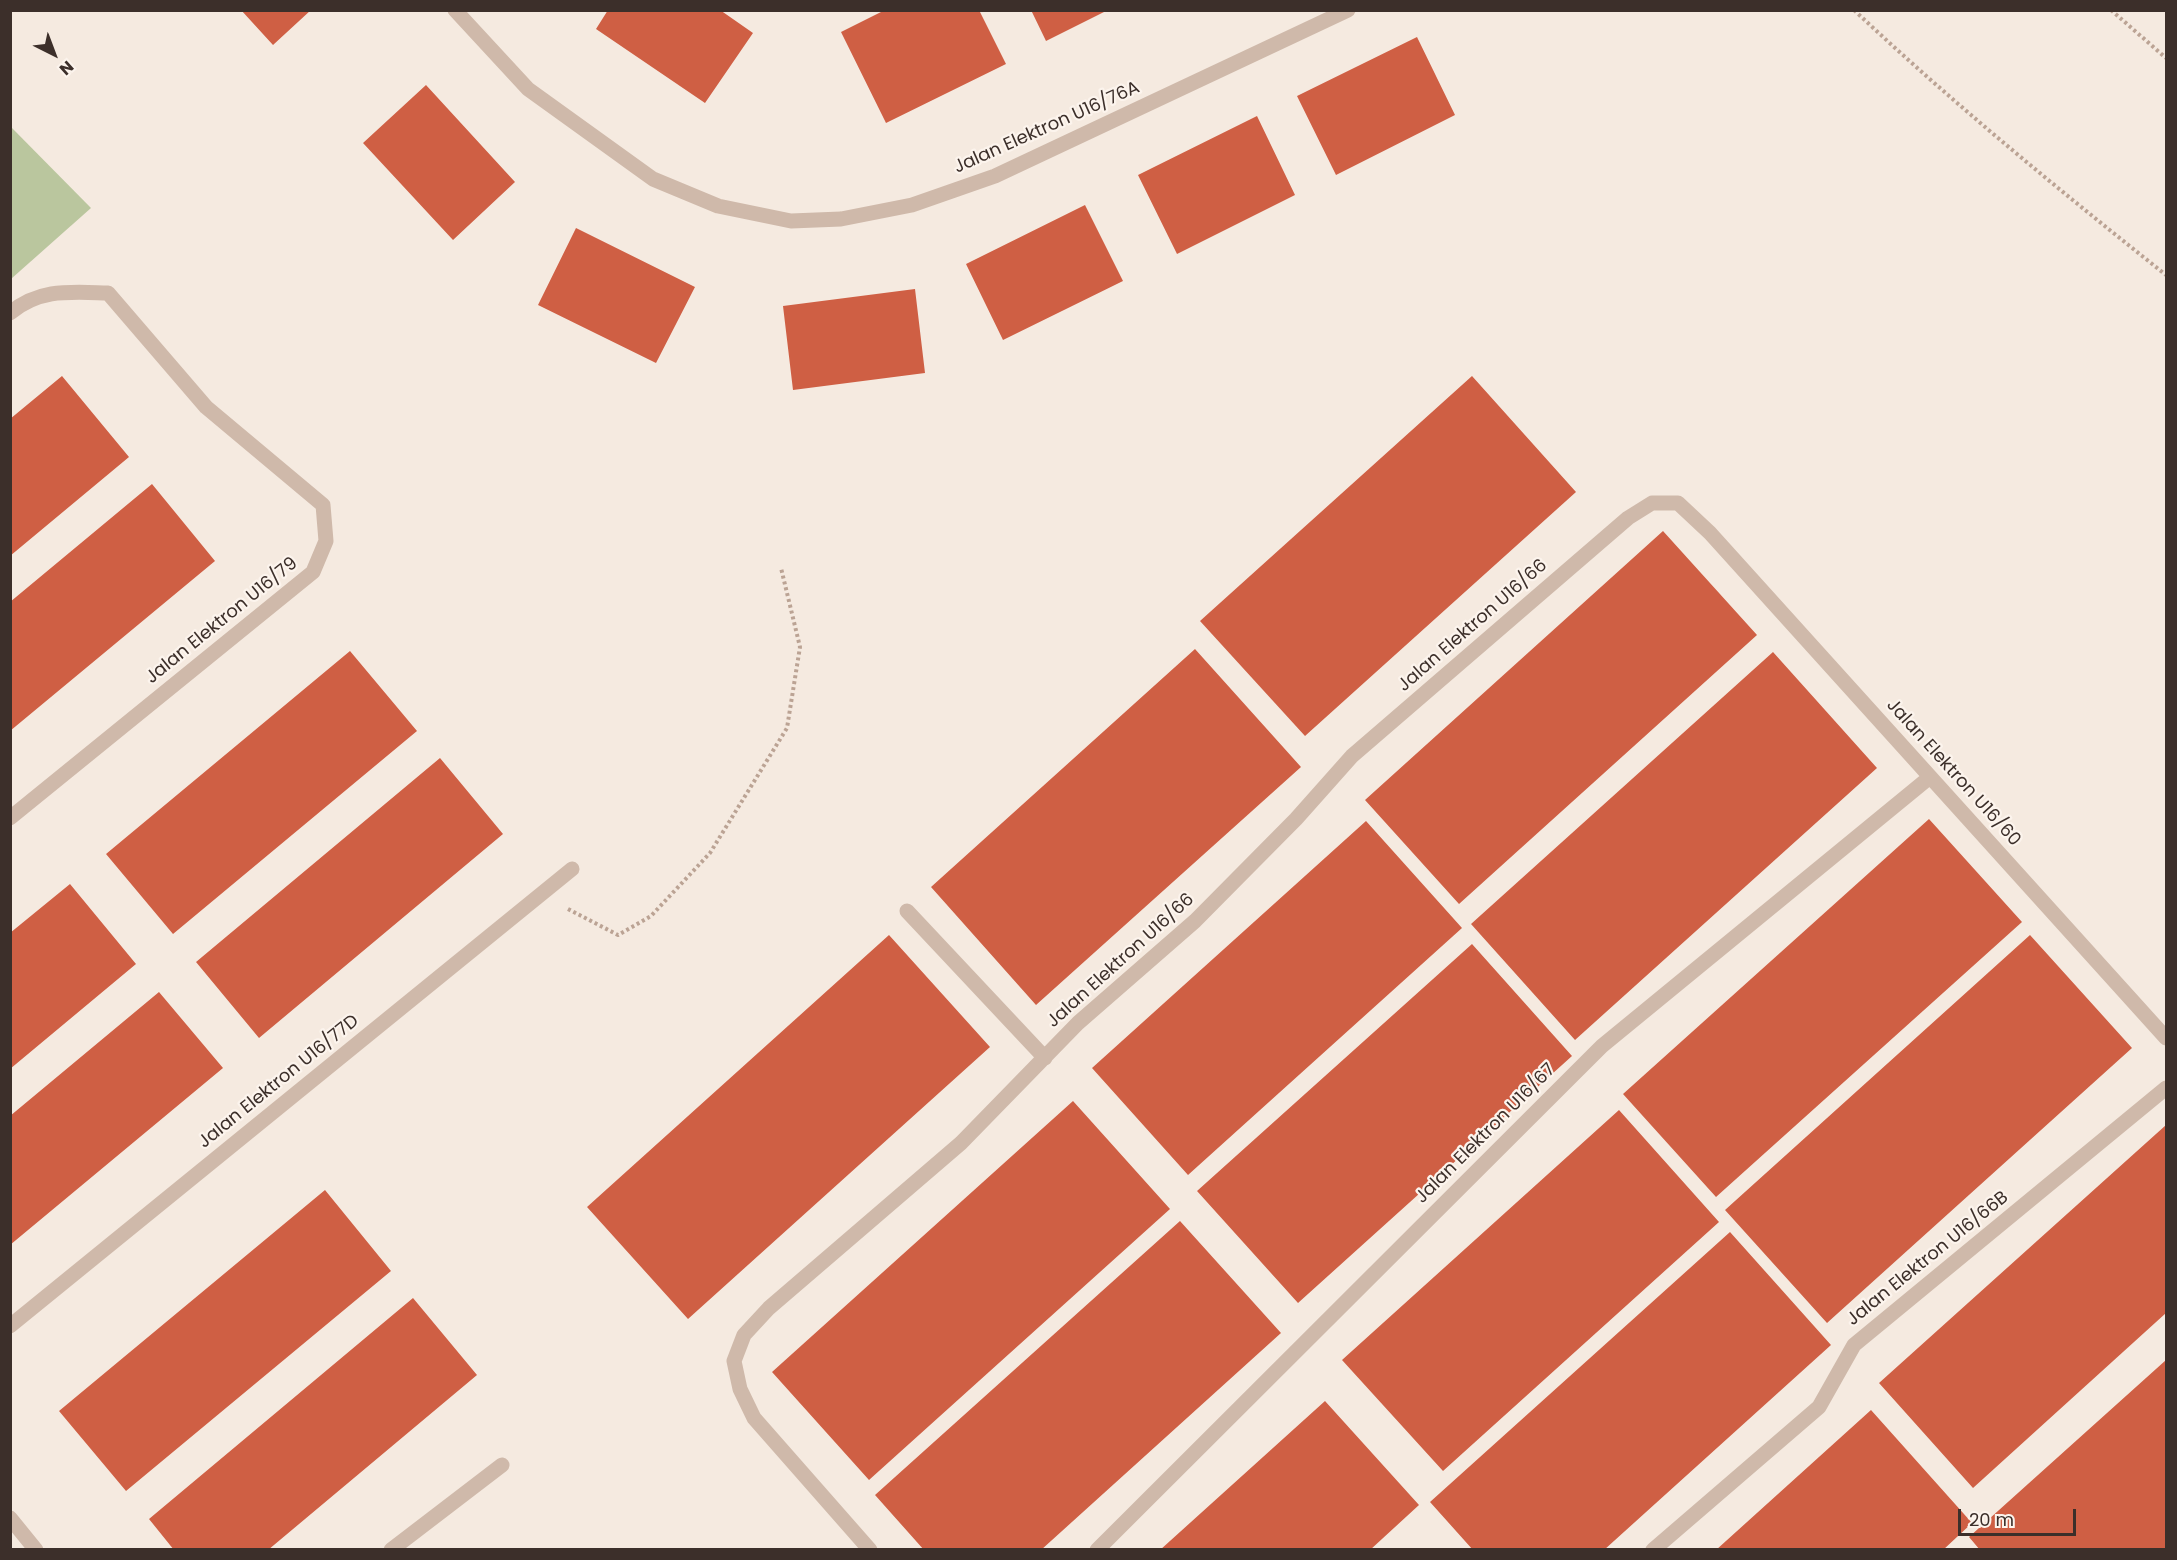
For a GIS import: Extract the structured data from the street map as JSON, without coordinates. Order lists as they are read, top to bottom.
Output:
{
  "streets": {
    "street": [
      "Jalan Elektron U16/76A",
      "Jalan Elektron U16/79",
      "Jalan Elektron U16/66",
      "Jalan Elektron U16/60",
      "Jalan Elektron U16/77D",
      "Jalan Elektron U16/67",
      "Jalan Elektron U16/66B"
    ]
  },
  "crossings": [
    ["Jalan Elektron U16/66", "Jalan Elektron U16/60"],
    ["Jalan Elektron U16/60", "Jalan Elektron U16/67"]
  ],
  "scale_bar": "20 m",
  "north": "bottom right"
}
